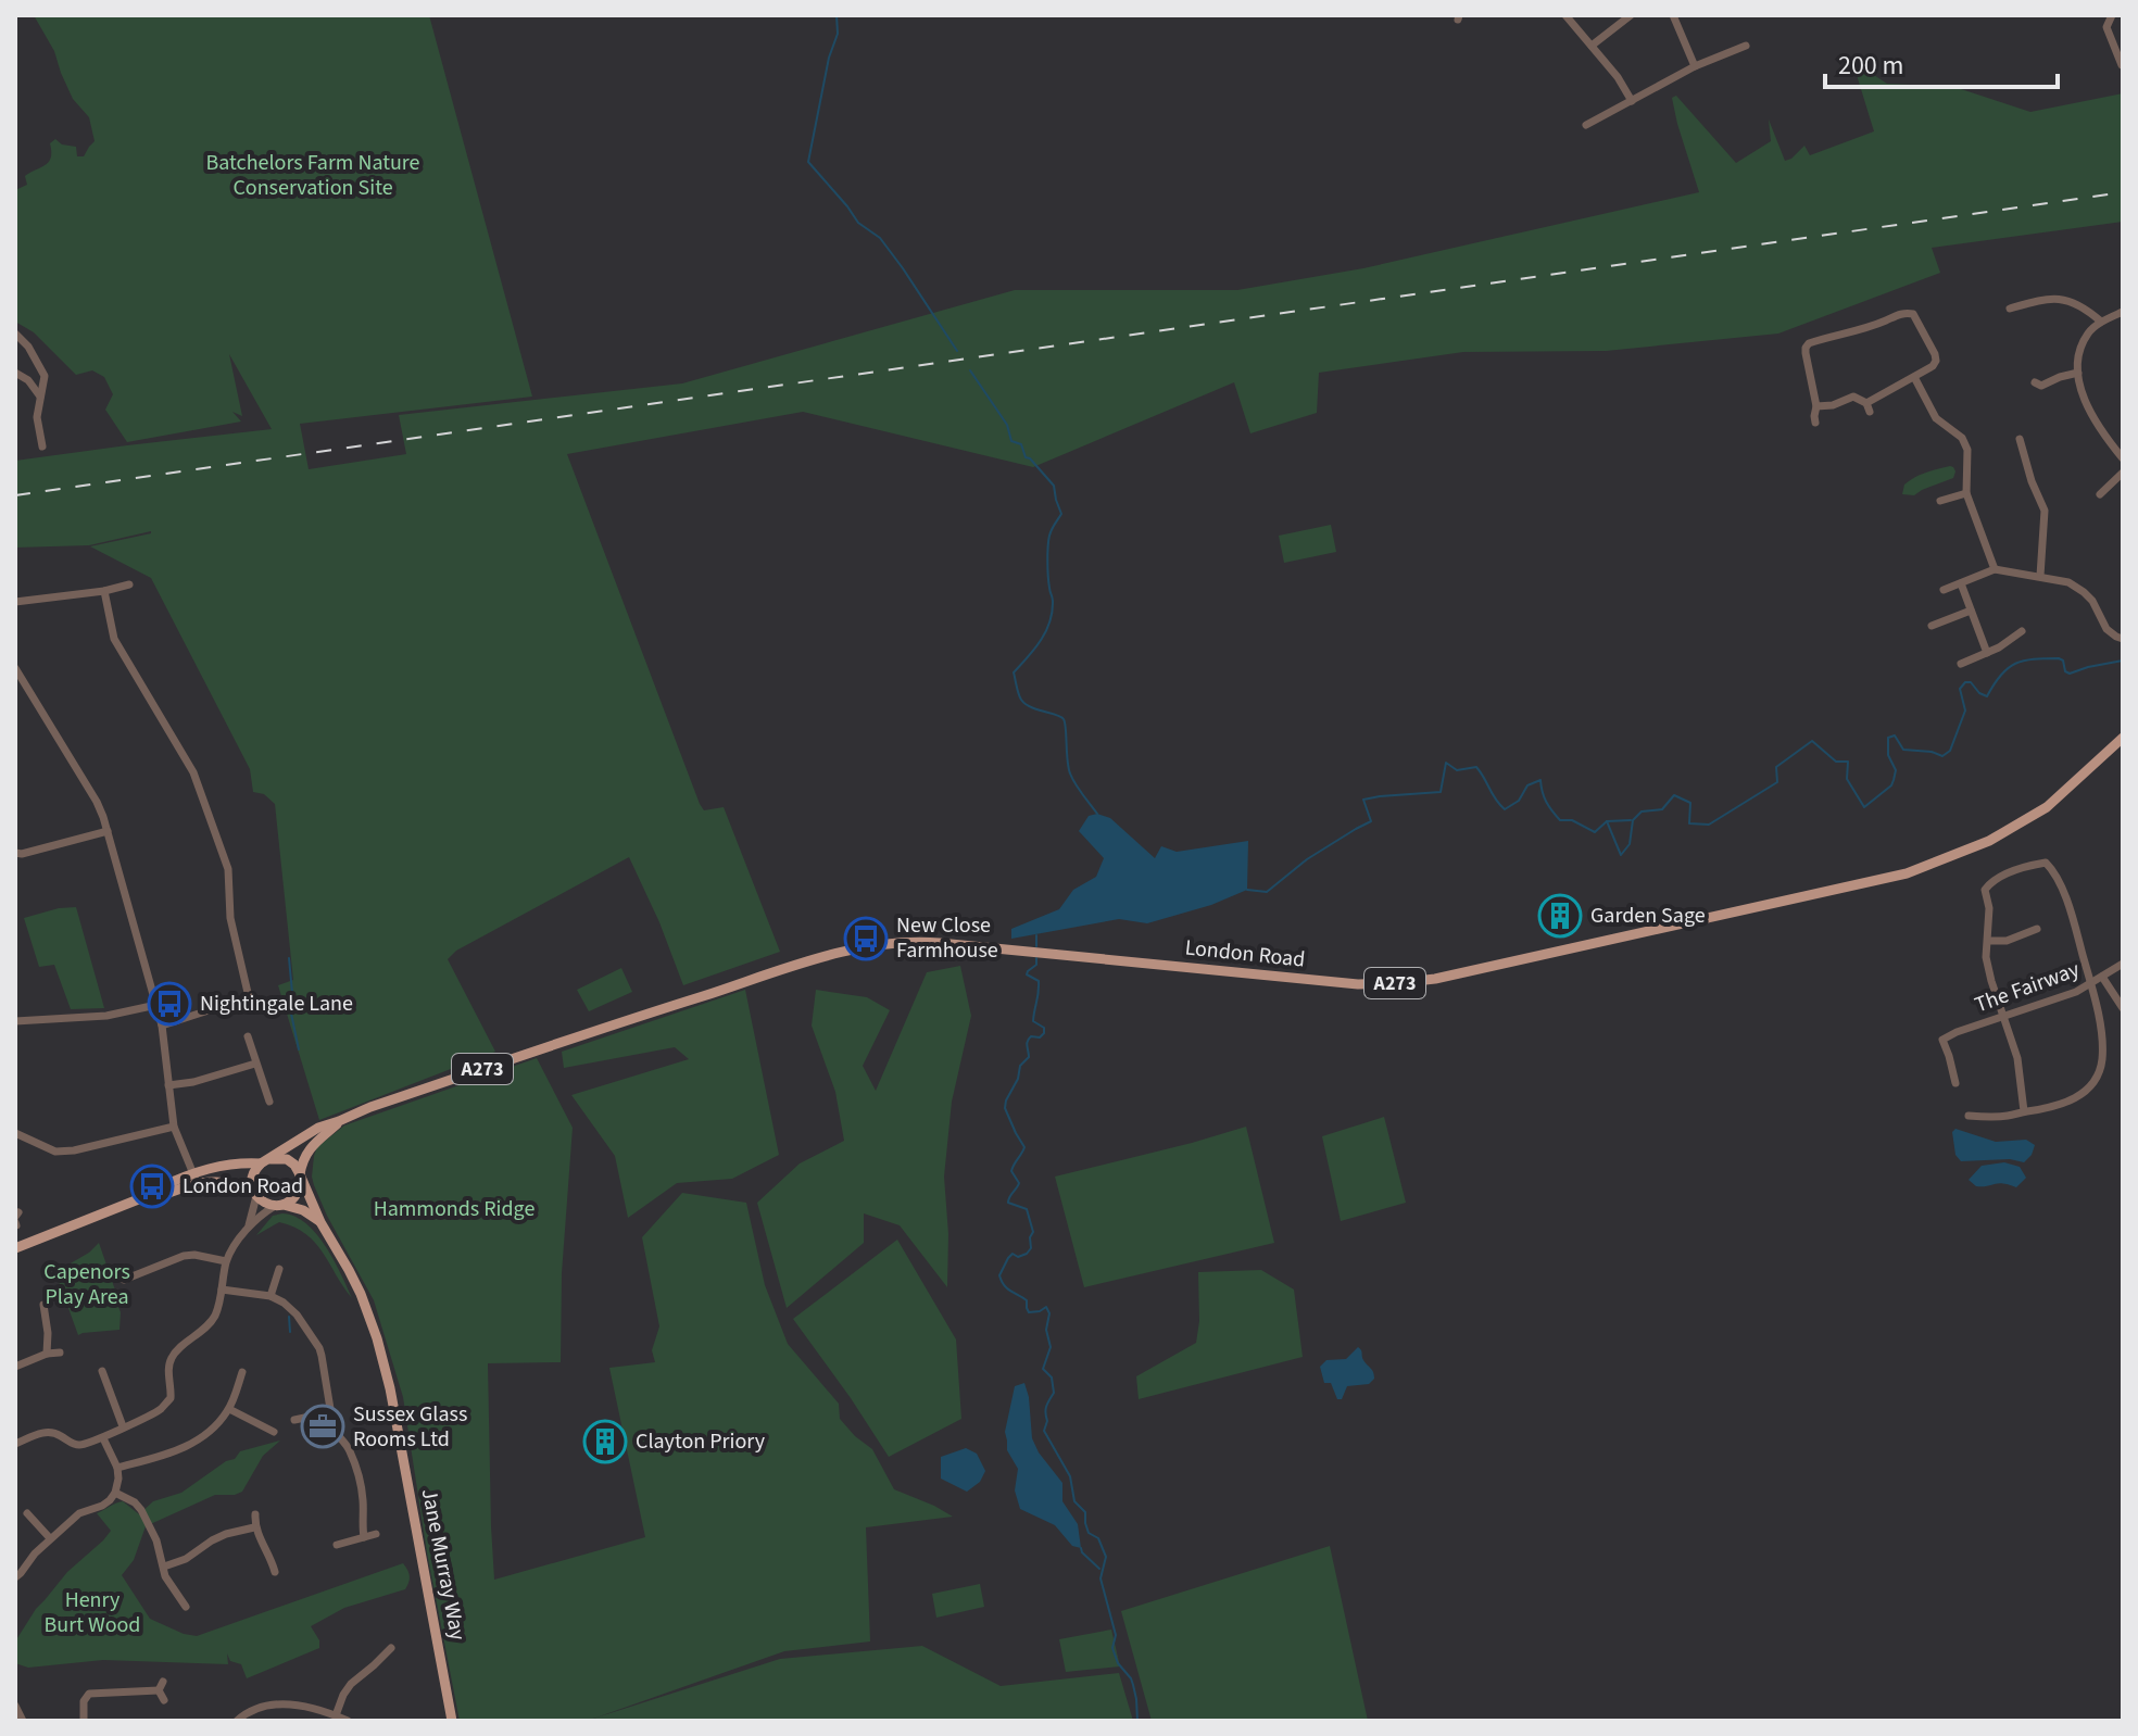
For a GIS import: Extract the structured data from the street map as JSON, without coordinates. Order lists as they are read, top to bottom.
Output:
{
  "streets": {
    "main road": ["London Road", "A273", "Jane Murray Way"],
    "street": ["The Fairway"]
  },
  "crossings": [
    ["London Road", "Jane Murray Way"]
  ],
  "parks": [
    "Batchelors Farm Nature Conservation Site",
    "Hammonds Ridge",
    "Capenors Play Area",
    "Henry Burt Wood"
  ],
  "places": {
    "building": ["Garden Sage", "Clayton Priory"],
    "bus stop": ["New Close Farmhouse", "Nightingale Lane", "London Road"],
    "office": ["Sussex Glass Rooms Ltd"]
  },
  "scale_bar": "200 m"
}
